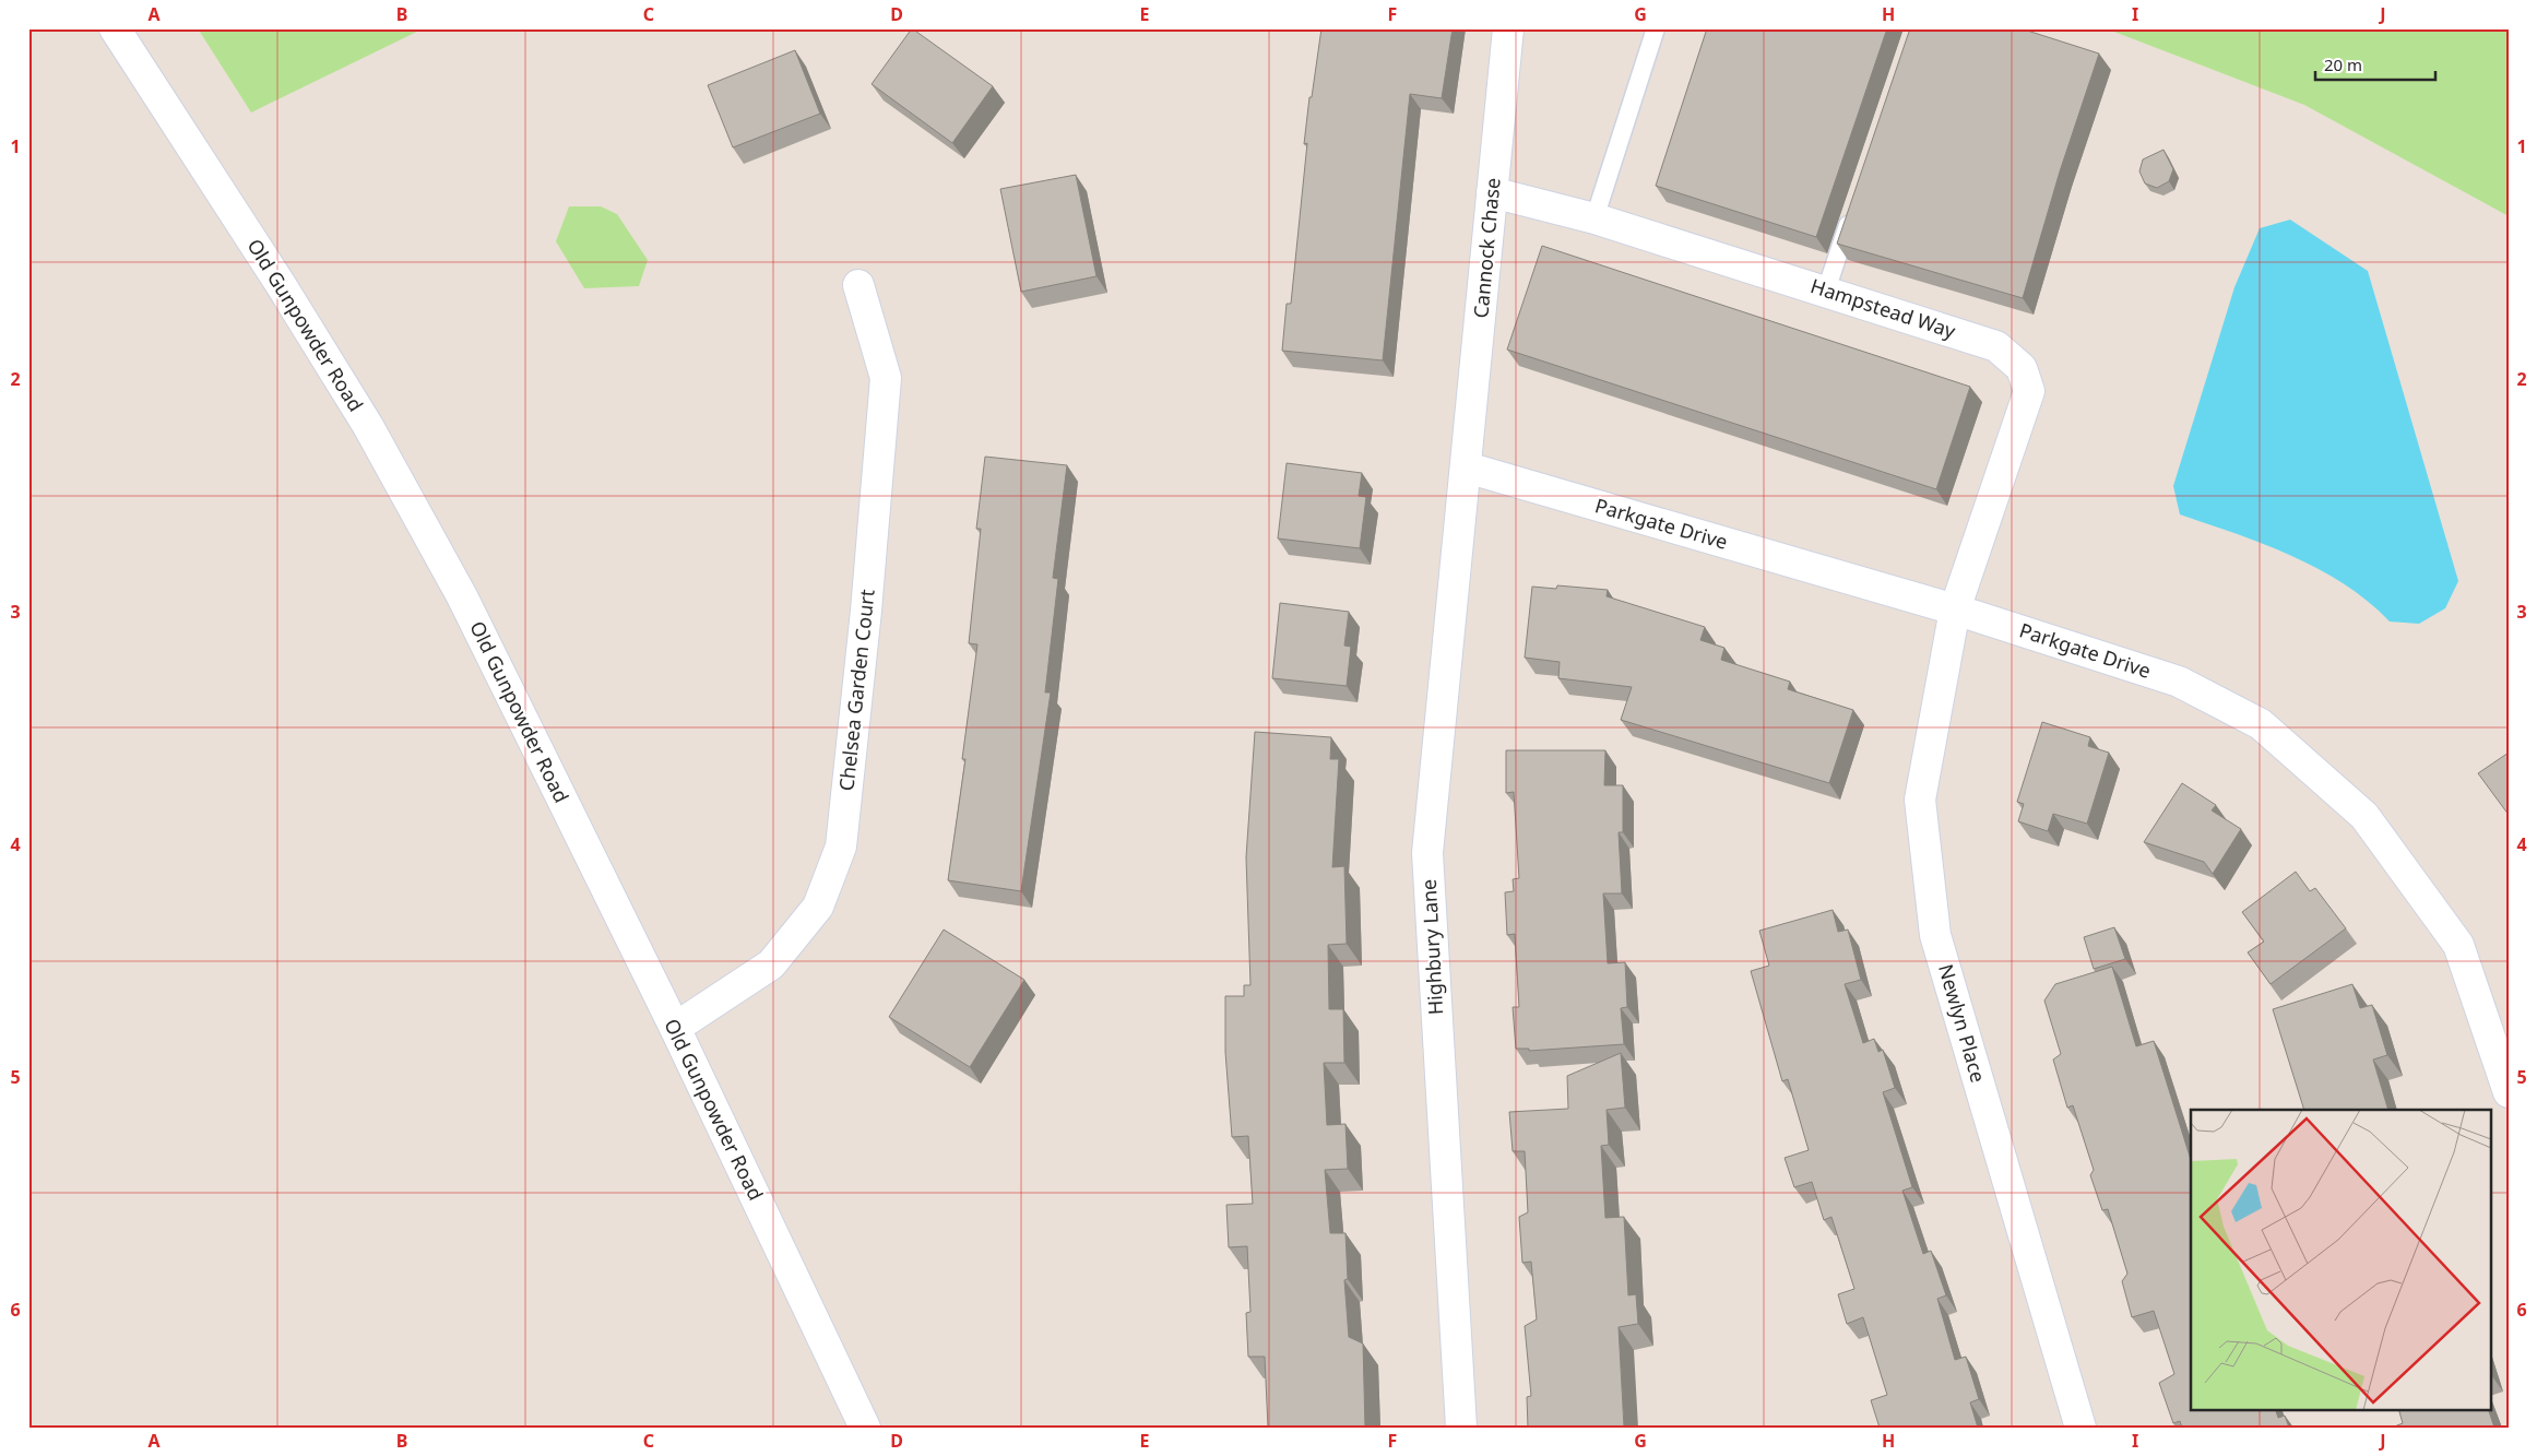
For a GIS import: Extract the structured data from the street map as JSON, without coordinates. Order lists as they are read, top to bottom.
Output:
{
  "streets": {
    "street": [
      "Cannock Chase",
      "Hampstead Way",
      "Old Gunpowder Road",
      "Parkgate Drive",
      "Chelsea Garden Court",
      "Highbury Lane",
      "Newlyn Place"
    ]
  },
  "crossings": [
    ["Cannock Chase", "Hampstead Way"],
    ["Cannock Chase", "Parkgate Drive"],
    ["Cannock Chase", "Highbury Lane"],
    ["Hampstead Way", "Parkgate Drive"],
    ["Hampstead Way", "Newlyn Place"],
    ["Old Gunpowder Road", "Chelsea Garden Court"],
    ["Parkgate Drive", "Highbury Lane"],
    ["Parkgate Drive", "Newlyn Place"]
  ],
  "scale_bar": "20 m",
  "grid": {
    "columns": [
      "A",
      "B",
      "C",
      "D",
      "E",
      "F",
      "G",
      "H",
      "I",
      "J"
    ],
    "rows": [
      "1",
      "2",
      "3",
      "4",
      "5",
      "6"
    ]
  }
}
